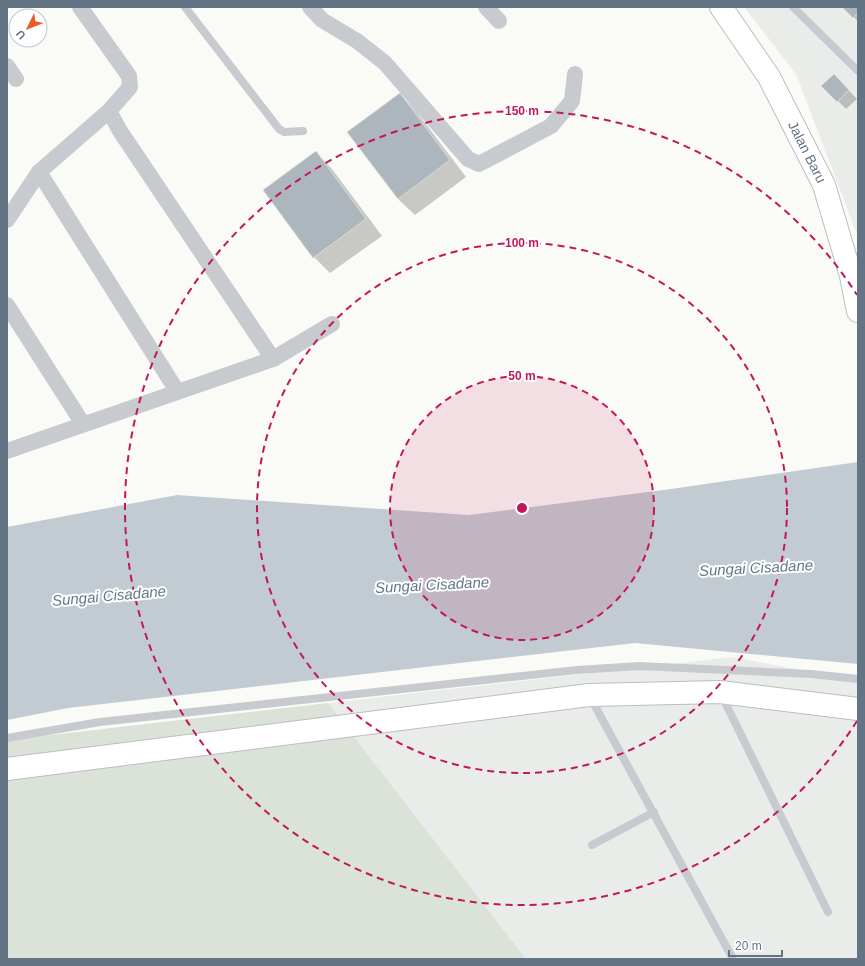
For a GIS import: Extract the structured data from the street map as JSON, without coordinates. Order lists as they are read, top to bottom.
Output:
{
  "streets": {
    "main road": ["Jalan Baru"]
  },
  "water": ["Sungai Cisadane"],
  "scale_bar": "20 m",
  "north": "bottom left",
  "rings": ["150 m", "100 m", "50 m"]
}
